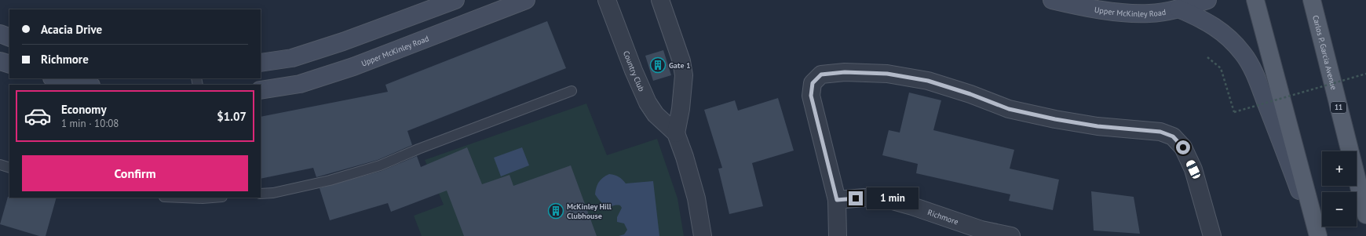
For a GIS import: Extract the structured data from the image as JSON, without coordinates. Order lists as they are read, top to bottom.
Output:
{
  "streets": {
    "main road": ["Upper McKinley Road", "Carlos P. Garcia Avenue", "11"],
    "street": ["Country Club", "Richmore"]
  },
  "places": {
    "building": ["Gate 1", "McKinley Hill Clubhouse"]
  },
  "page": {
    "banner": ["Acacia Drive", "Richmore"],
    "list": [
      {
        "name": "Economy",
        "note": "1 min · 10:08",
        "value": "$1.07"
      }
    ],
    "buttons": "Confirm",
    "map_buttons": ["+", "−"],
    "bubble": "1 min"
  }
}
